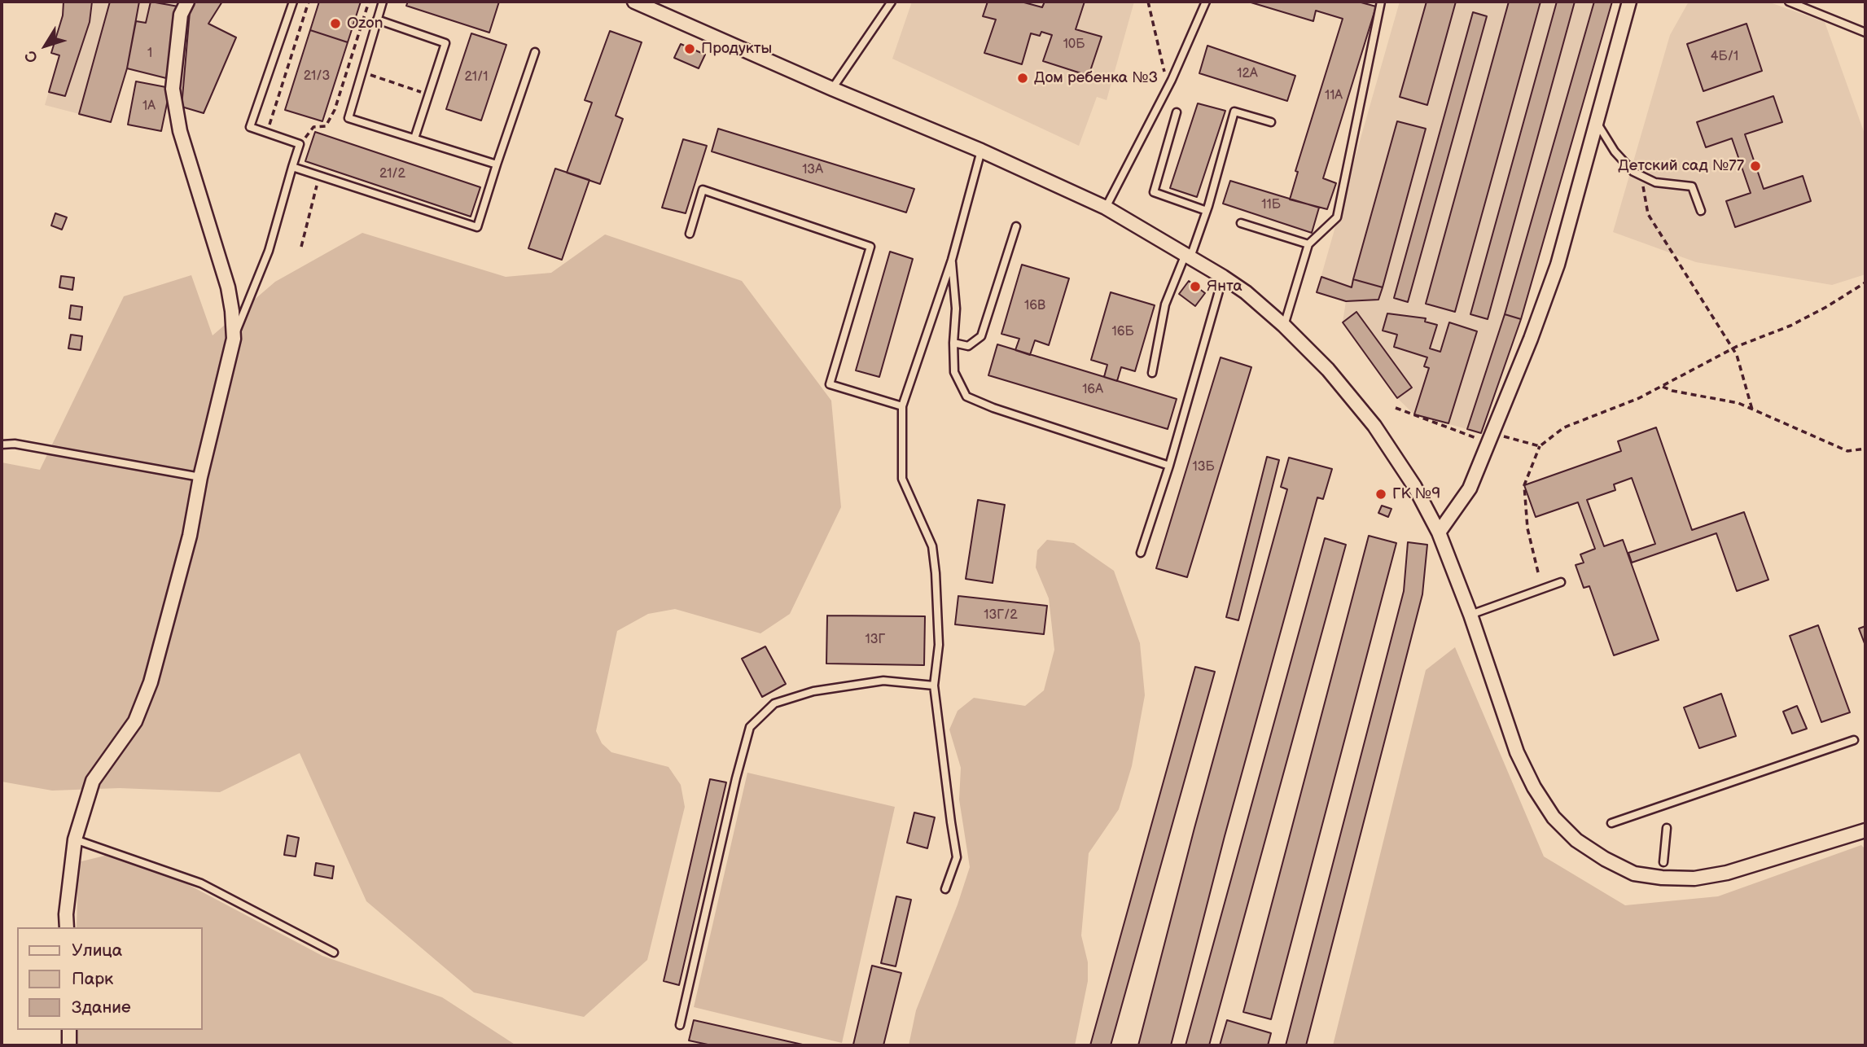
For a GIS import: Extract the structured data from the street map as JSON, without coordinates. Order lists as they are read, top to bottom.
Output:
{
  "places": [
    "Ozon",
    "Продукты",
    "Дом ребенка №3",
    "Детский сад №77",
    "Янта",
    "ГК №9"
  ],
  "house_numbers": [
    "10Б",
    "1",
    "4Б/1",
    "12А",
    "21/3",
    "21/1",
    "11А",
    "1А",
    "13А",
    "21/2",
    "11Б",
    "16В",
    "16Б",
    "16А",
    "13Б",
    "13Г/2",
    "13Г"
  ],
  "legend": ["Улица", "Парк", "Здание"],
  "north": "bottom left"
}
